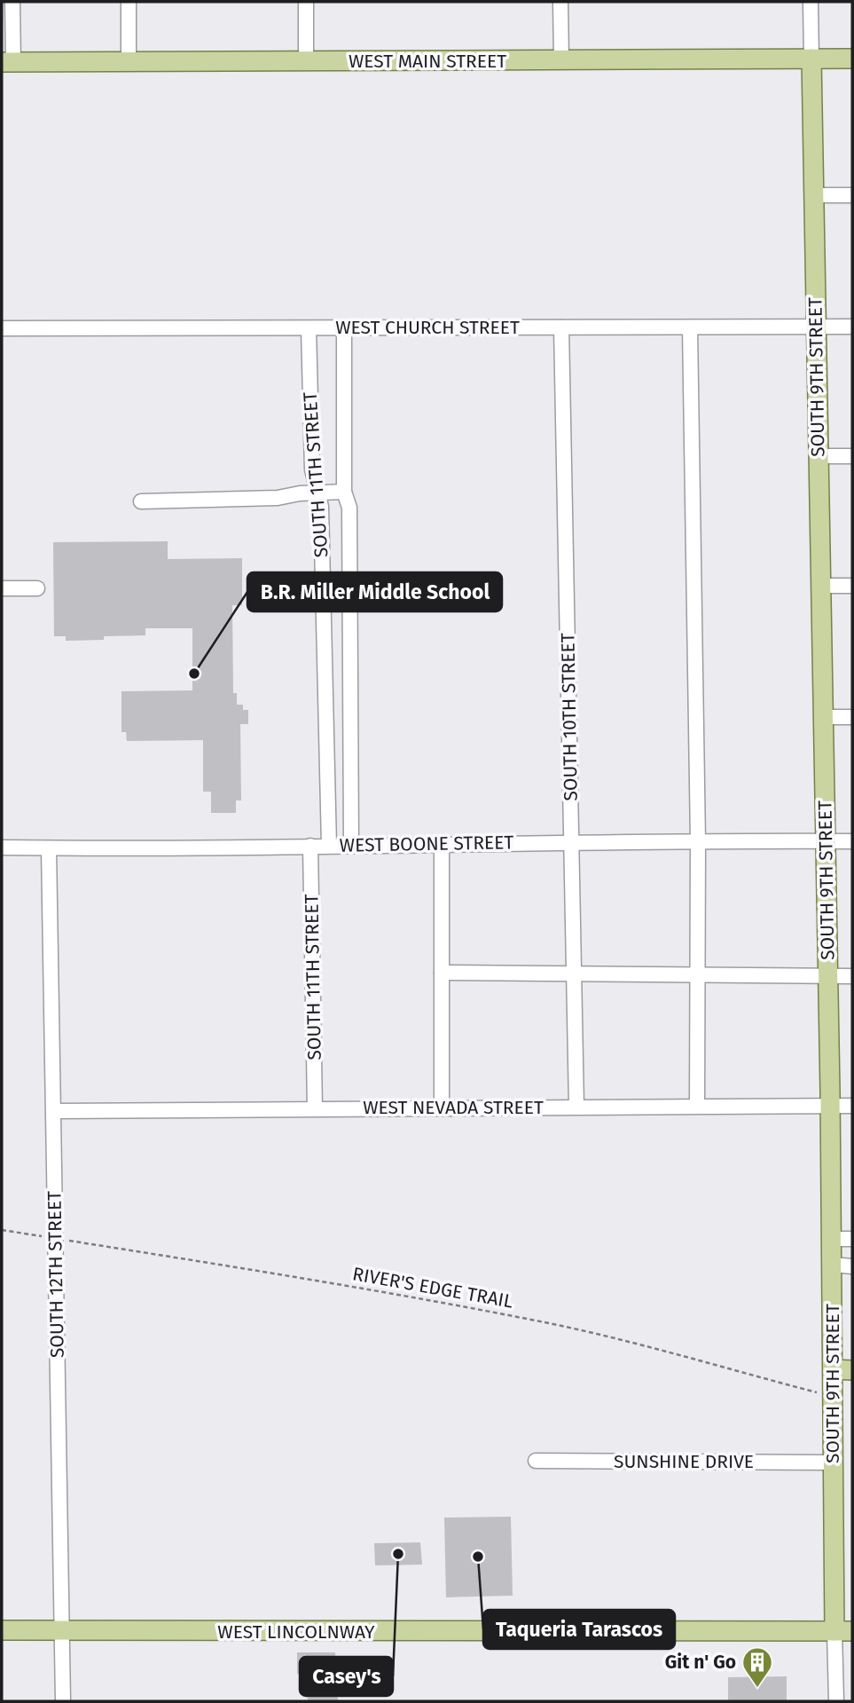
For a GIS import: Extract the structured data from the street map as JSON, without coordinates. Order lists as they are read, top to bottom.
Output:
{
  "streets": {
    "main road": ["WEST MAIN STREET", "SOUTH 9TH STREET", "WEST LINCOLNWAY"],
    "street": [
      "WEST CHURCH STREET",
      "SOUTH 11TH STREET",
      "SOUTH 10TH STREET",
      "WEST BOONE STREET",
      "WEST NEVADA STREET",
      "SOUTH 12TH STREET",
      "SUNSHINE DRIVE"
    ],
    "path": ["RIVER'S EDGE TRAIL"]
  },
  "crossings": [
    ["WEST MAIN STREET", "SOUTH 9TH STREET"],
    ["WEST CHURCH STREET", "SOUTH 9TH STREET"],
    ["WEST CHURCH STREET", "SOUTH 11TH STREET"],
    ["WEST CHURCH STREET", "SOUTH 10TH STREET"],
    ["SOUTH 9TH STREET", "WEST BOONE STREET"],
    ["SOUTH 9TH STREET", "WEST NEVADA STREET"],
    ["SOUTH 9TH STREET", "RIVER'S EDGE TRAIL"],
    ["SOUTH 9TH STREET", "SUNSHINE DRIVE"],
    ["SOUTH 9TH STREET", "WEST LINCOLNWAY"],
    ["SOUTH 11TH STREET", "WEST BOONE STREET"],
    ["SOUTH 11TH STREET", "WEST NEVADA STREET"],
    ["SOUTH 10TH STREET", "WEST BOONE STREET"],
    ["SOUTH 10TH STREET", "WEST NEVADA STREET"],
    ["WEST BOONE STREET", "SOUTH 12TH STREET"],
    ["WEST NEVADA STREET", "SOUTH 12TH STREET"],
    ["SOUTH 12TH STREET", "RIVER'S EDGE TRAIL"],
    ["SOUTH 12TH STREET", "WEST LINCOLNWAY"]
  ],
  "places": {
    "other": ["B.R. Miller Middle School", "Casey's", "Taqueria Tarascos"],
    "building": ["Git n' Go"]
  }
}
